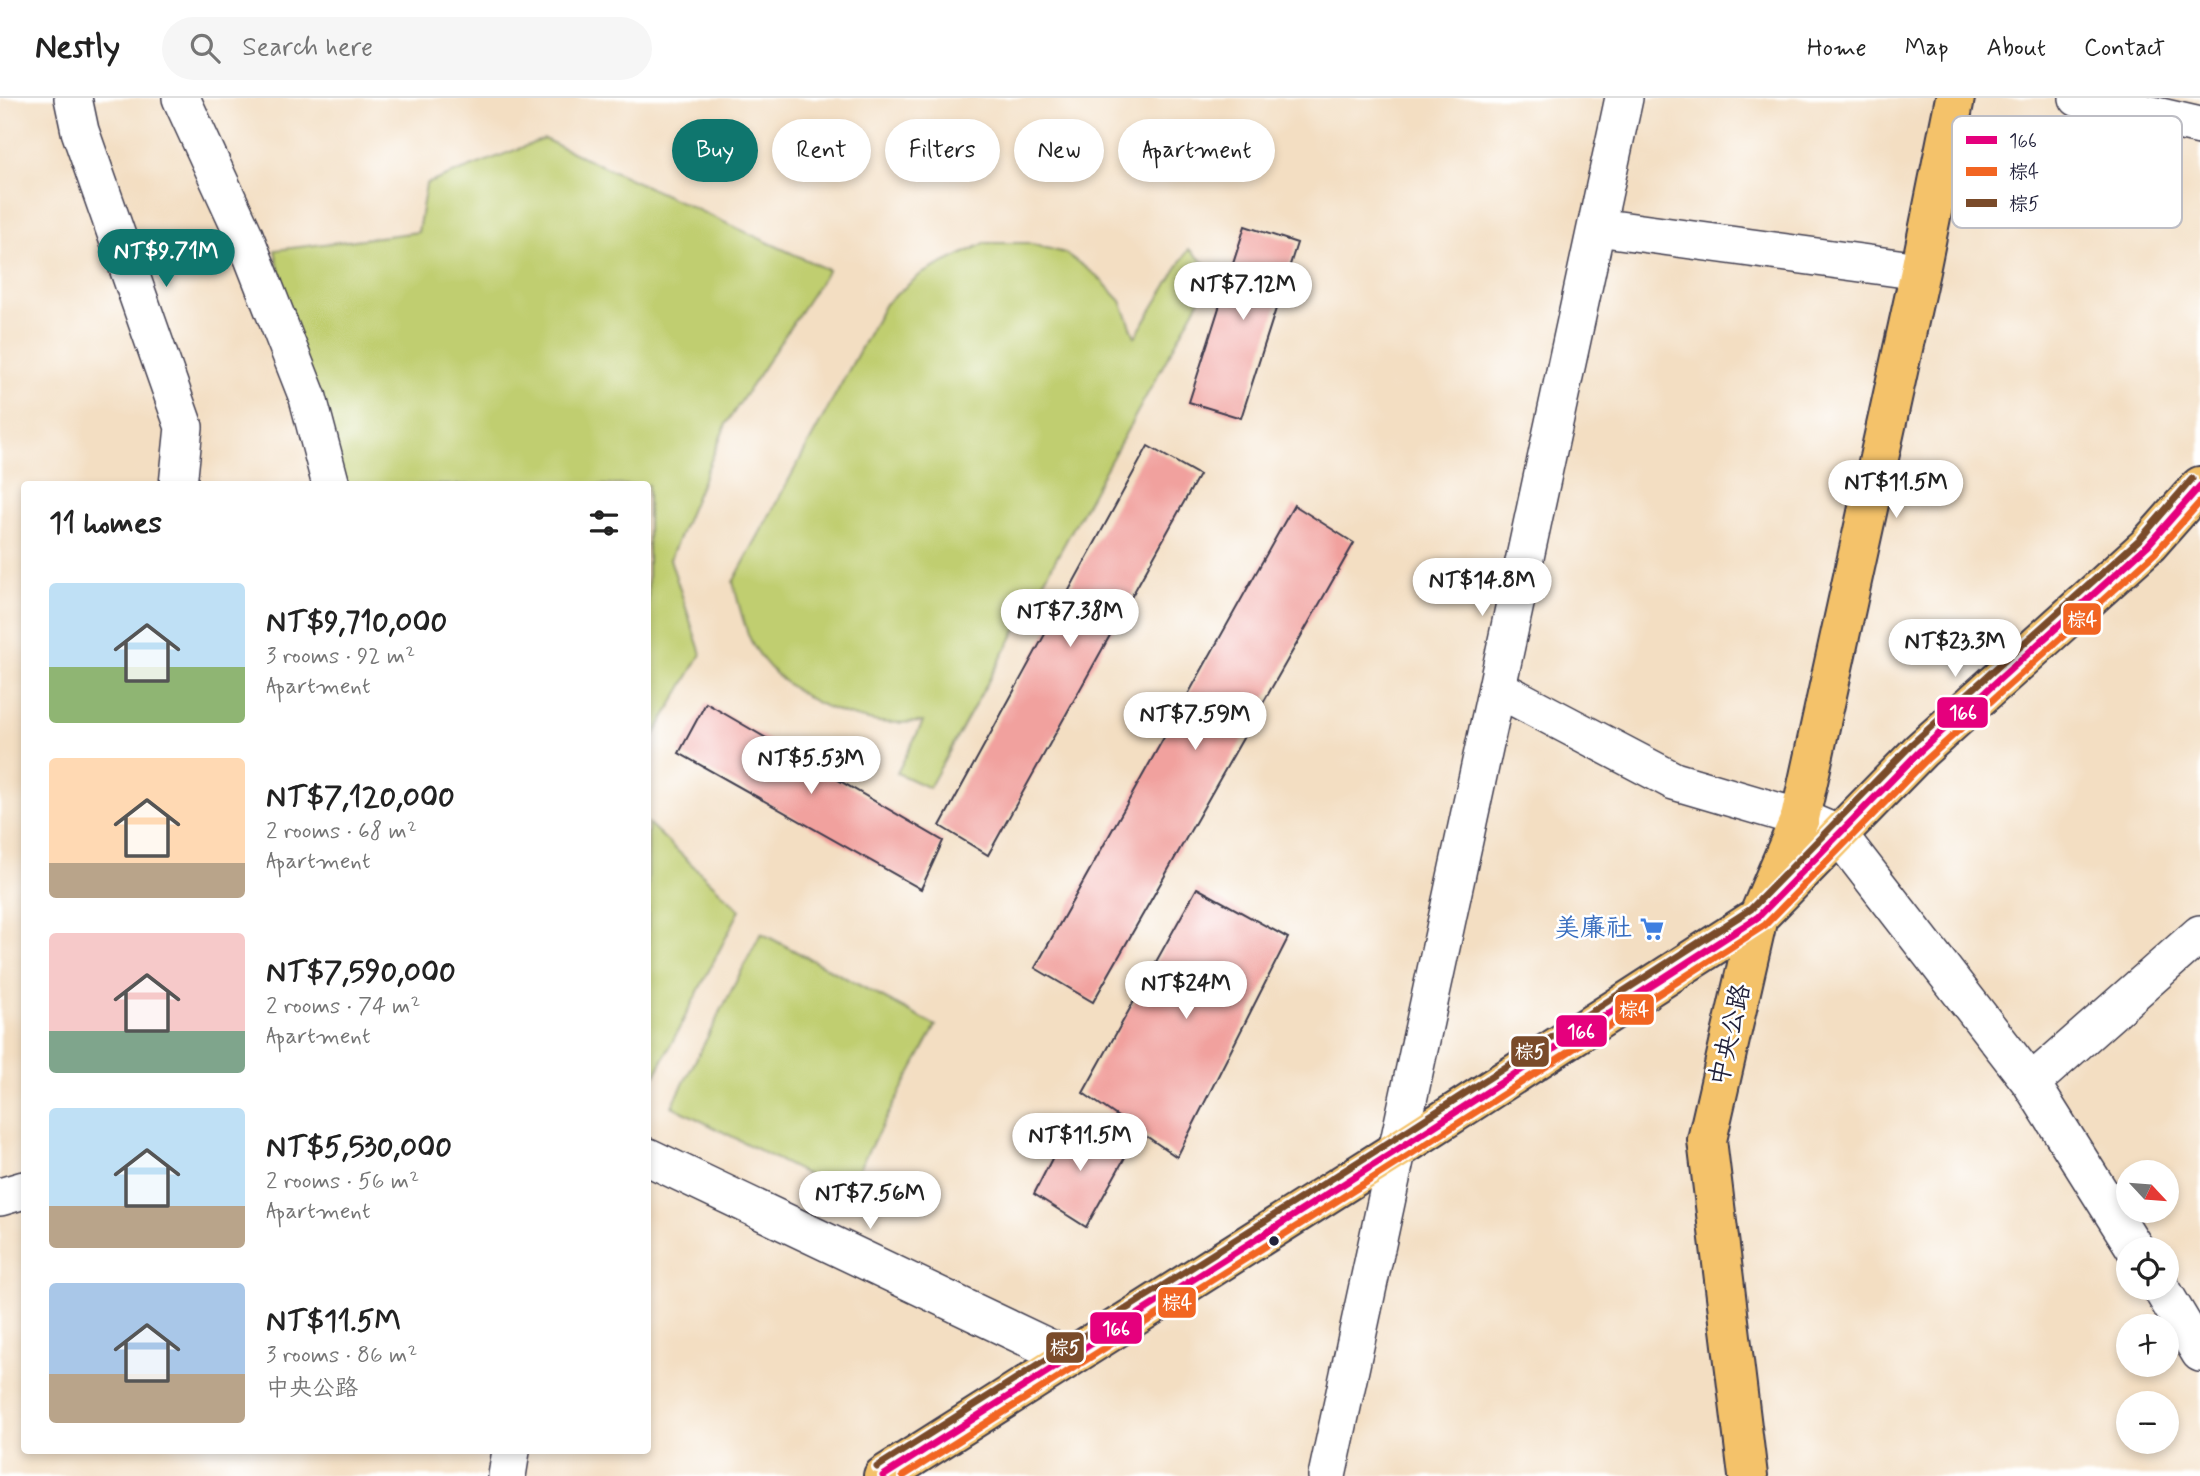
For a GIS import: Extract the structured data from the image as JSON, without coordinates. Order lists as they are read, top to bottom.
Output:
{
  "streets": {
    "main road": ["中央公路"]
  },
  "places": {
    "supermarket": ["美廉社"]
  },
  "lines": ["transit line 棕5", "transit line 166", "transit line 棕4"],
  "legend": ["166", "棕4", "棕5"],
  "north": "bottom right",
  "page": {
    "header": "Nestly",
    "search": "Search here",
    "nav": [
      "Home",
      "Map",
      "About",
      "Contact"
    ],
    "chip": [
      "Buy",
      "Rent",
      "Filters",
      "New",
      "Apartment"
    ],
    "price": [
      "NT$9.71M",
      "NT$7.12M",
      "NT$11.5M",
      "NT$14.8M",
      "NT$7.38M",
      "NT$23.3M",
      "NT$7.59M",
      "NT$5.53M",
      "NT$24M",
      "NT$11.5M",
      "NT$7.56M"
    ],
    "heading": "11 homes",
    "list": [
      {
        "name": "NT$9,710,000",
        "note": "3 rooms · 92 m² · Apartment"
      },
      {
        "name": "NT$7,120,000",
        "note": "2 rooms · 68 m² · Apartment"
      },
      {
        "name": "NT$7,590,000",
        "note": "2 rooms · 74 m² · Apartment"
      },
      {
        "name": "NT$5,530,000",
        "note": "2 rooms · 56 m² · Apartment"
      },
      {
        "name": "NT$11.5M",
        "note": "3 rooms · 86 m² · 中央公路"
      }
    ],
    "map_buttons": ["+", "−"]
  }
}
